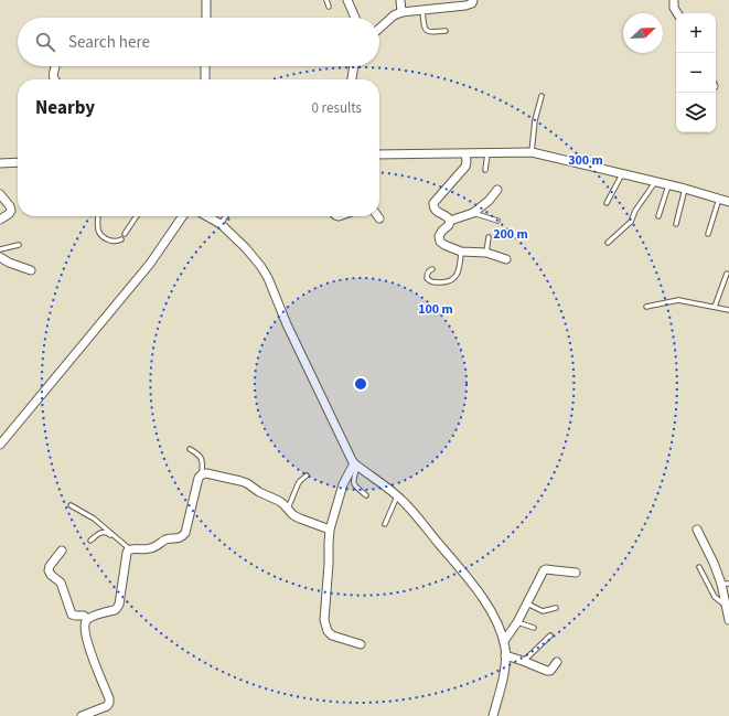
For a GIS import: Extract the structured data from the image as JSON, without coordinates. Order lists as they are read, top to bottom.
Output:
{
  "north": "top right",
  "page": {
    "map_buttons": ["+", "−"],
    "search": "Search here",
    "heading": ["Nearby", "0 results"]
  },
  "rings": ["300 m", "200 m", "100 m"]
}
